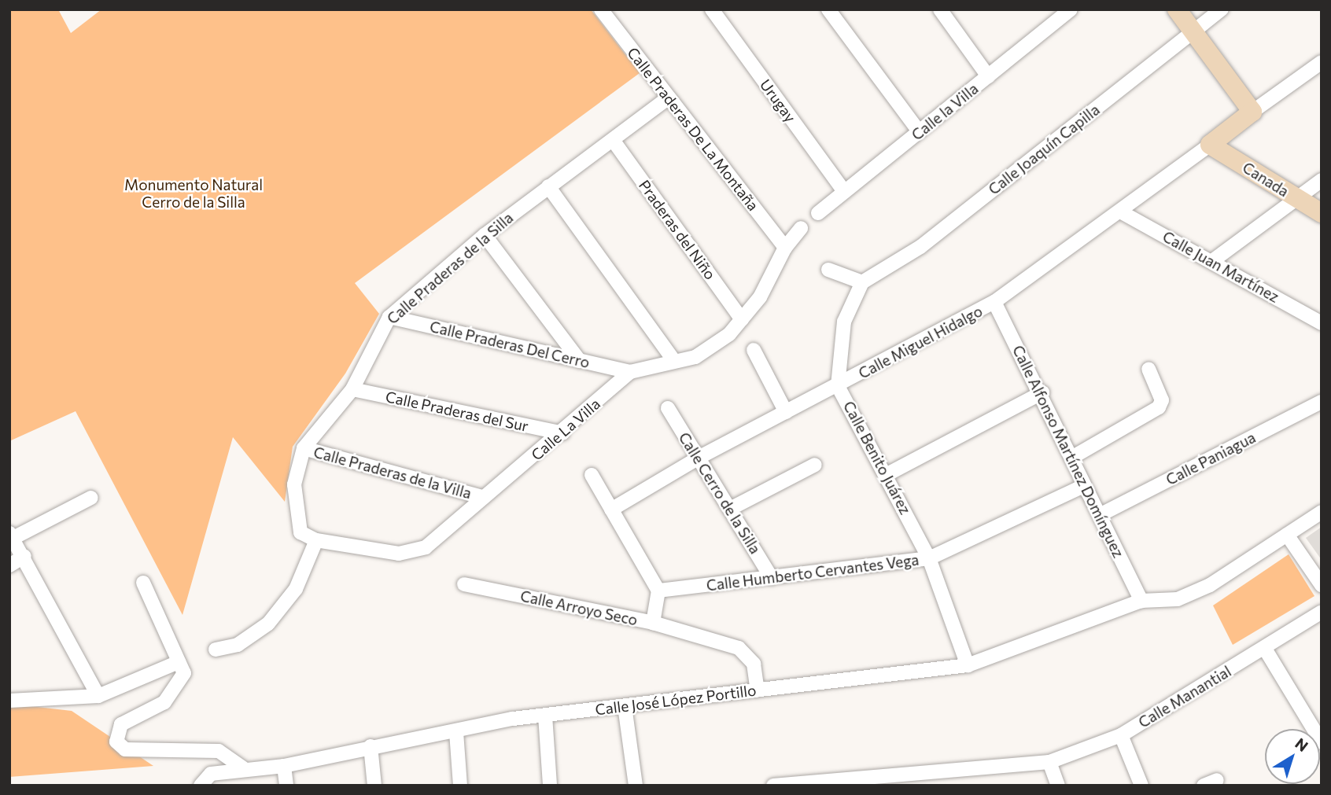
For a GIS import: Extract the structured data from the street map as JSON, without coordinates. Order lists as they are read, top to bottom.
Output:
{
  "streets": {
    "street": [
      "Urugay",
      "Calle la Villa",
      "Calle Praderas De La Montaña",
      "Calle Joaquín Capilla",
      "Canada",
      "Praderas del Niño",
      "Calle Juan Martínez",
      "Calle Praderas de la Silla",
      "Calle Miguel Hidalgo",
      "Calle Praderas Del Cerro",
      "Calle Praderas del Sur",
      "Calle La Villa",
      "Calle Alfonso Martínez Domínguez",
      "Calle Benito Juárez",
      "Calle Paniagua",
      "Calle Praderas de la Villa",
      "Calle Cerro de la Silla",
      "Calle Humberto Cervantes Vega",
      "Calle Arroyo Seco",
      "Calle Manantial",
      "Calle José López Portillo"
    ]
  },
  "crossings": [
    ["Urugay", "Calle la Villa"],
    ["Calle Praderas De La Montaña", "Calle Praderas de la Silla"],
    ["Calle Praderas De La Montaña", "Calle La Villa"],
    ["Calle Joaquín Capilla", "Calle Benito Juárez"],
    ["Canada", "Calle Miguel Hidalgo"],
    ["Praderas del Niño", "Calle Praderas de la Silla"],
    ["Praderas del Niño", "Calle La Villa"],
    ["Calle Juan Martínez", "Calle Miguel Hidalgo"],
    ["Calle Praderas de la Silla", "Calle Praderas Del Cerro"],
    ["Calle Praderas de la Silla", "Calle Praderas del Sur"],
    ["Calle Praderas de la Silla", "Calle La Villa"],
    ["Calle Praderas de la Silla", "Calle Praderas de la Villa"],
    ["Calle Miguel Hidalgo", "Calle Alfonso Martínez Domínguez"],
    ["Calle Miguel Hidalgo", "Calle Benito Juárez"],
    ["Calle Miguel Hidalgo", "Calle Cerro de la Silla"],
    ["Calle Praderas Del Cerro", "Calle La Villa"],
    ["Calle Praderas del Sur", "Calle La Villa"],
    ["Calle La Villa", "Calle Praderas de la Villa"],
    ["Calle Alfonso Martínez Domínguez", "Calle Paniagua"],
    ["Calle Alfonso Martínez Domínguez", "Calle Humberto Cervantes Vega"],
    ["Calle Alfonso Martínez Domínguez", "Calle José López Portillo"],
    ["Calle Benito Juárez", "Calle Humberto Cervantes Vega"],
    ["Calle Benito Juárez", "Calle José López Portillo"],
    ["Calle Cerro de la Silla", "Calle Humberto Cervantes Vega"],
    ["Calle Arroyo Seco", "Calle José López Portillo"]
  ],
  "parks": ["Monumento Natural Cerro de la Silla"],
  "north": "top right"
}
